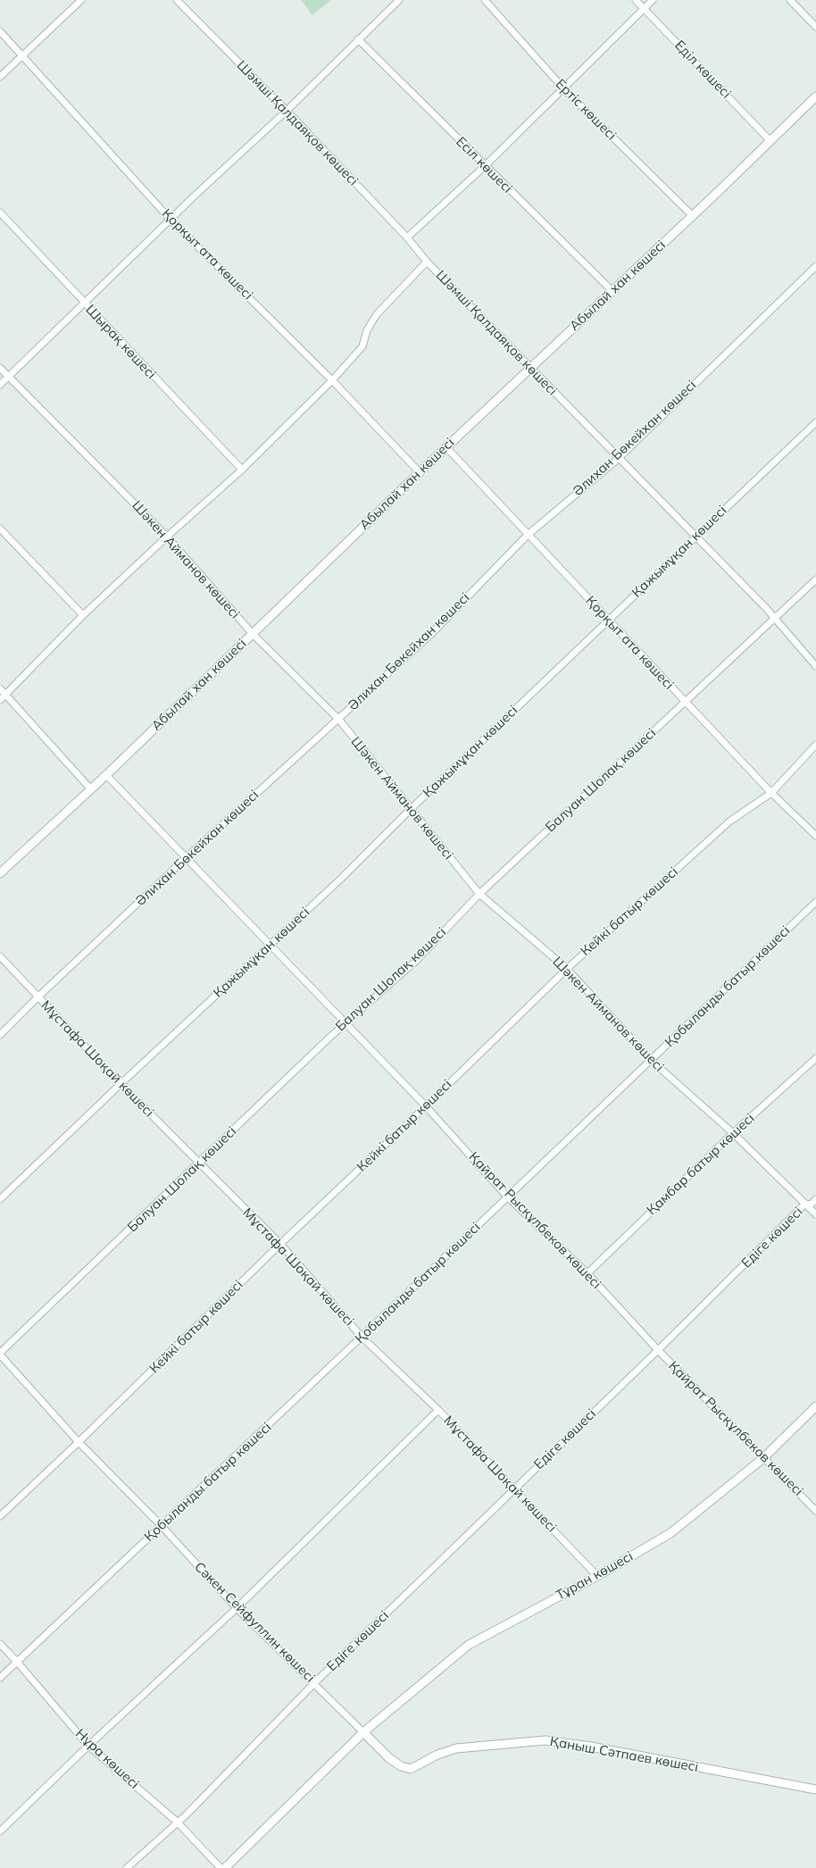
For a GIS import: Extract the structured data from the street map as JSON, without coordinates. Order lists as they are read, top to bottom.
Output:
{
  "streets": {
    "street": [
      "Еділ көшесі",
      "Ертіс көшесі",
      "Шәмші Қалдаяқов көшесі",
      "Есіл көшесі",
      "Қорқыт ата көшесі",
      "Абылай хан көшесі",
      "Шырақ көшесі",
      "Әлихан Бөкейхан көшесі",
      "Қажымұқан көшесі",
      "Шәкен Айманов көшесі",
      "Балуан Шолақ көшесі",
      "Кейкі батыр көшесі",
      "Қобыланды батыр көшесі",
      "Мұстафа Шоқай көшесі",
      "Қамбар батыр көшесі",
      "Қайрат Рысқұлбеков көшесі",
      "Едіге көшесі",
      "Тұран көшесі",
      "Сәкен Сейфуллин көшесі",
      "Қаныш Сәтпаев көшесі",
      "Нұра көшесі"
    ]
  },
  "crossings": [
    ["Еділ көшесі", "Абылай хан көшесі"],
    ["Ертіс көшесі", "Абылай хан көшесі"],
    ["Шәмші Қалдаяқов көшесі", "Абылай хан көшесі"],
    ["Шәмші Қалдаяқов көшесі", "Әлихан Бөкейхан көшесі"],
    ["Шәмші Қалдаяқов көшесі", "Қажымұқан көшесі"],
    ["Шәмші Қалдаяқов көшесі", "Балуан Шолақ көшесі"],
    ["Есіл көшесі", "Абылай хан көшесі"],
    ["Қорқыт ата көшесі", "Абылай хан көшесі"],
    ["Қорқыт ата көшесі", "Әлихан Бөкейхан көшесі"],
    ["Қорқыт ата көшесі", "Қажымұқан көшесі"],
    ["Қорқыт ата көшесі", "Балуан Шолақ көшесі"],
    ["Қорқыт ата көшесі", "Кейкі батыр көшесі"],
    ["Абылай хан көшесі", "Шәкен Айманов көшесі"],
    ["Абылай хан көшесі", "Қайрат Рысқұлбеков көшесі"],
    ["Әлихан Бөкейхан көшесі", "Шәкен Айманов көшесі"],
    ["Әлихан Бөкейхан көшесі", "Мұстафа Шоқай көшесі"],
    ["Әлихан Бөкейхан көшесі", "Қайрат Рысқұлбеков көшесі"],
    ["Қажымұқан көшесі", "Шәкен Айманов көшесі"],
    ["Қажымұқан көшесі", "Мұстафа Шоқай көшесі"],
    ["Қажымұқан көшесі", "Қайрат Рысқұлбеков көшесі"],
    ["Шәкен Айманов көшесі", "Балуан Шолақ көшесі"],
    ["Шәкен Айманов көшесі", "Кейкі батыр көшесі"],
    ["Шәкен Айманов көшесі", "Қобыланды батыр көшесі"],
    ["Шәкен Айманов көшесі", "Қамбар батыр көшесі"],
    ["Шәкен Айманов көшесі", "Едіге көшесі"],
    ["Балуан Шолақ көшесі", "Мұстафа Шоқай көшесі"],
    ["Балуан Шолақ көшесі", "Қайрат Рысқұлбеков көшесі"],
    ["Балуан Шолақ көшесі", "Сәкен Сейфуллин көшесі"],
    ["Кейкі батыр көшесі", "Мұстафа Шоқай көшесі"],
    ["Кейкі батыр көшесі", "Қайрат Рысқұлбеков көшесі"],
    ["Кейкі батыр көшесі", "Сәкен Сейфуллин көшесі"],
    ["Қобыланды батыр көшесі", "Мұстафа Шоқай көшесі"],
    ["Қобыланды батыр көшесі", "Қайрат Рысқұлбеков көшесі"],
    ["Қобыланды батыр көшесі", "Сәкен Сейфуллин көшесі"],
    ["Қобыланды батыр көшесі", "Нұра көшесі"],
    ["Мұстафа Шоқай көшесі", "Едіге көшесі"],
    ["Мұстафа Шоқай көшесі", "Тұран көшесі"],
    ["Қамбар батыр көшесі", "Қайрат Рысқұлбеков көшесі"],
    ["Қайрат Рысқұлбеков көшесі", "Едіге көшесі"],
    ["Қайрат Рысқұлбеков көшесі", "Тұран көшесі"],
    ["Едіге көшесі", "Сәкен Сейфуллин көшесі"],
    ["Едіге көшесі", "Нұра көшесі"],
    ["Тұран көшесі", "Сәкен Сейфуллин көшесі"],
    ["Тұран көшесі", "Қаныш Сәтпаев көшесі"],
    ["Сәкен Сейфуллин көшесі", "Қаныш Сәтпаев көшесі"]
  ]
}
